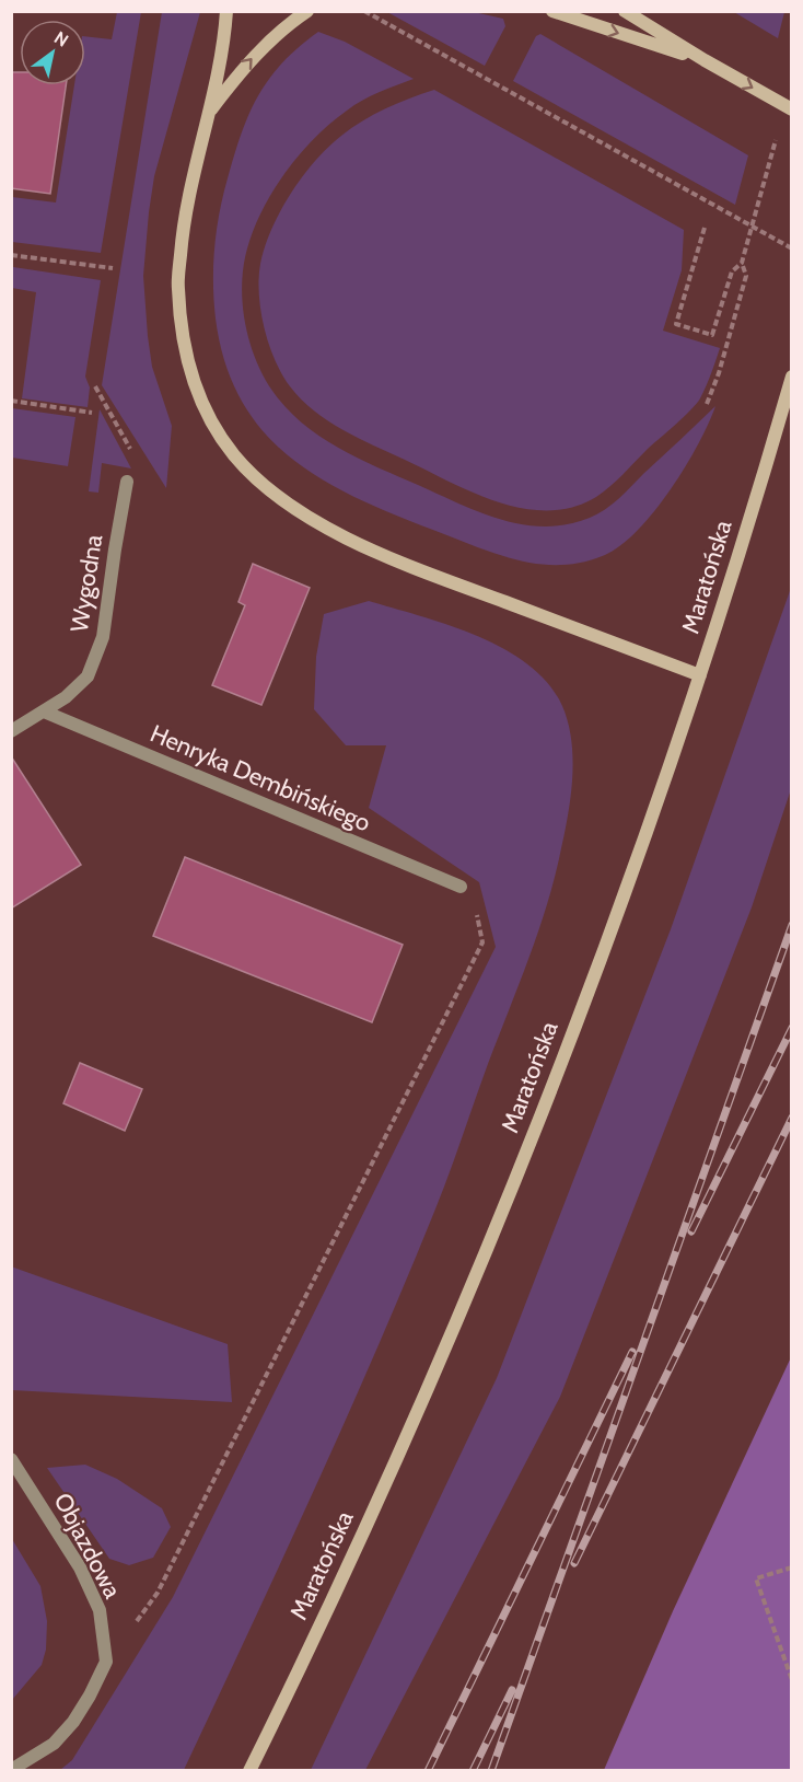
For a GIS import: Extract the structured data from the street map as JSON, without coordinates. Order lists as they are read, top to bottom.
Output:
{
  "streets": {
    "main road": ["Maratońska"],
    "street": ["Wygodna", "Henryka Dembińskiego", "Objazdowa"]
  },
  "crossings": [
    ["Wygodna", "Henryka Dembińskiego"]
  ],
  "north": "top right"
}
